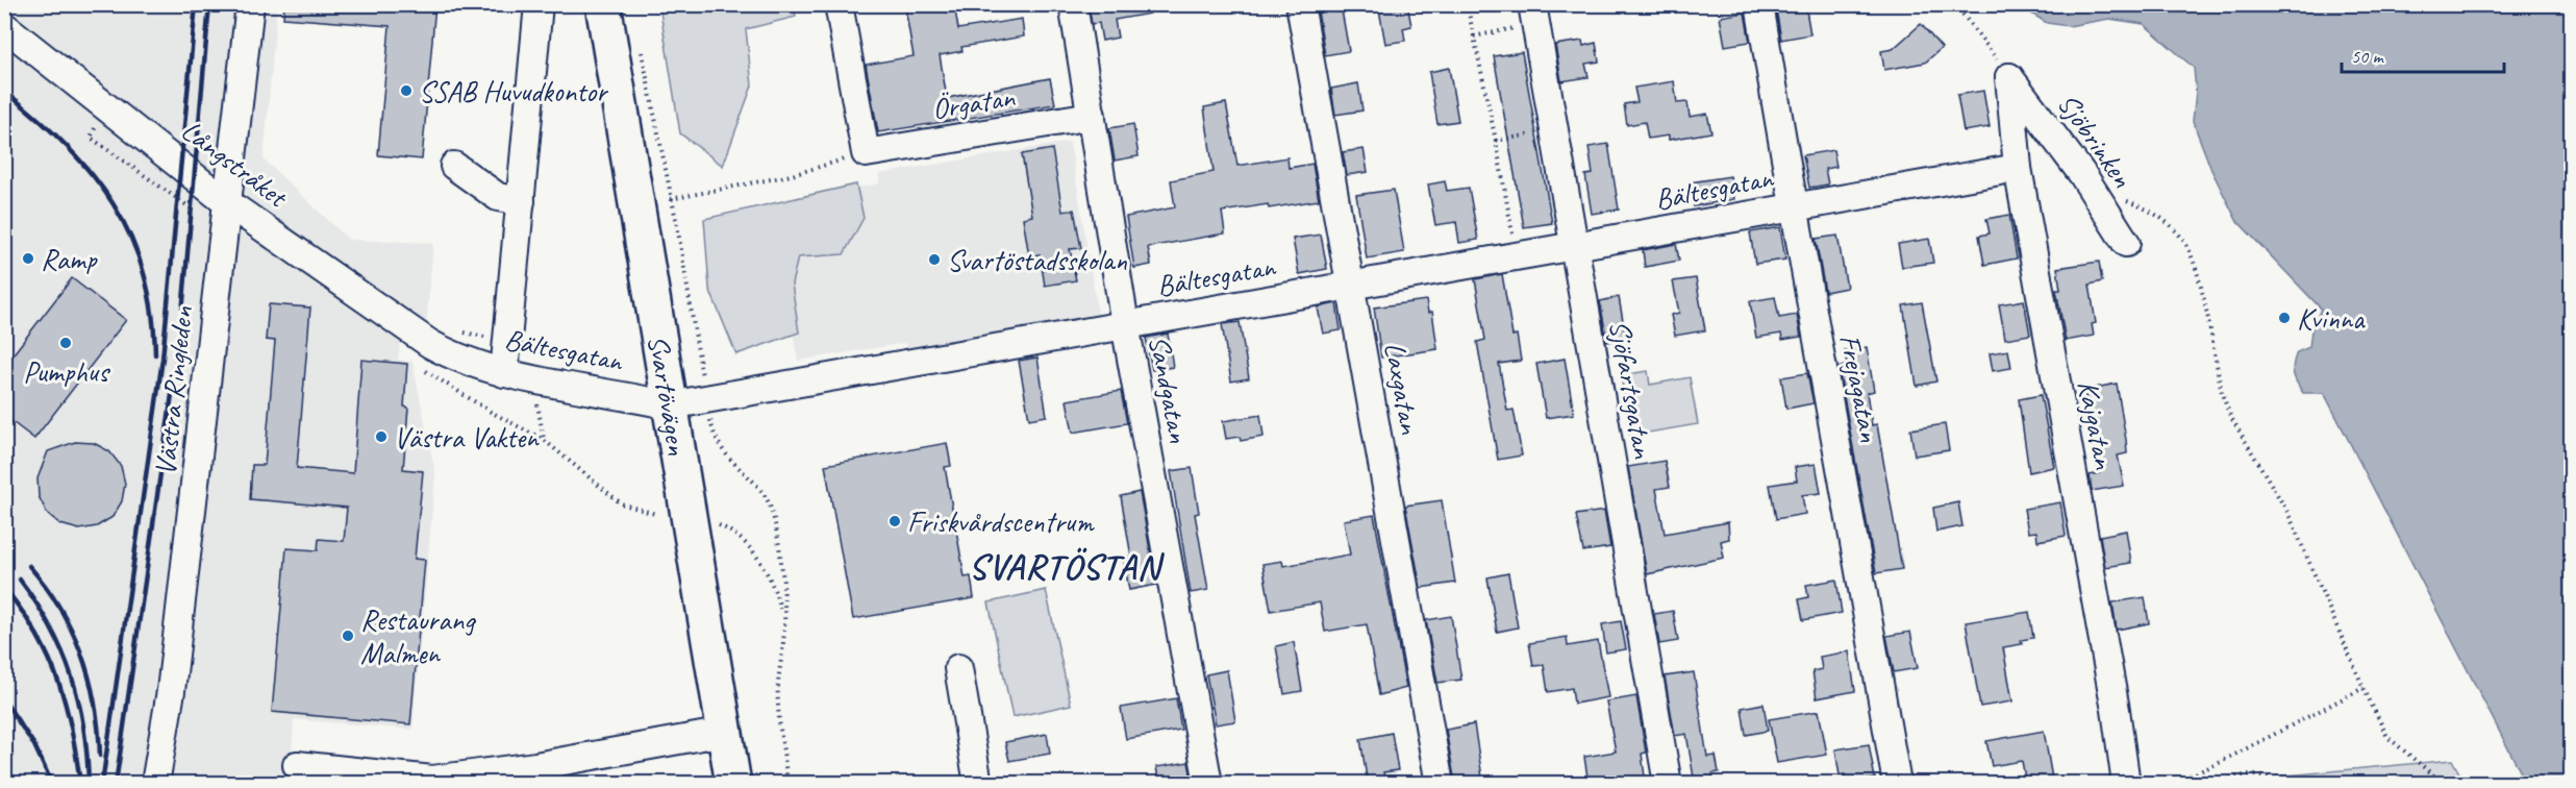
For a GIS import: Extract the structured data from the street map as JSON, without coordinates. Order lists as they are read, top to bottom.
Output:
{
  "streets": {
    "main road": ["Svartövägen"],
    "street": [
      "Örgatan",
      "Sjöbrinken",
      "Långstråket",
      "Bältesgatan",
      "Laxgatan",
      "Frejagatan",
      "Sandgatan",
      "Sjöfartsgatan",
      "Västra Ringleden",
      "Kajgatan"
    ]
  },
  "crossings": [
    ["Örgatan", "Sandgatan"],
    ["Sjöbrinken", "Kajgatan"],
    ["Långstråket", "Bältesgatan"],
    ["Långstråket", "Västra Ringleden"],
    ["Bältesgatan", "Laxgatan"],
    ["Bältesgatan", "Frejagatan"],
    ["Bältesgatan", "Sandgatan"],
    ["Bältesgatan", "Sjöfartsgatan"],
    ["Bältesgatan", "Svartövägen"],
    ["Bältesgatan", "Kajgatan"]
  ],
  "districts": ["SVARTÖSTAN"],
  "places": [
    "SSAB Huvudkontor",
    "Ramp",
    "Svartöstadsskolan",
    "Kvinna",
    "Pumphus",
    "Västra Vakten",
    "Friskvårdscentrum",
    "Restaurang Malmen"
  ],
  "scale_bar": "50 m"
}
